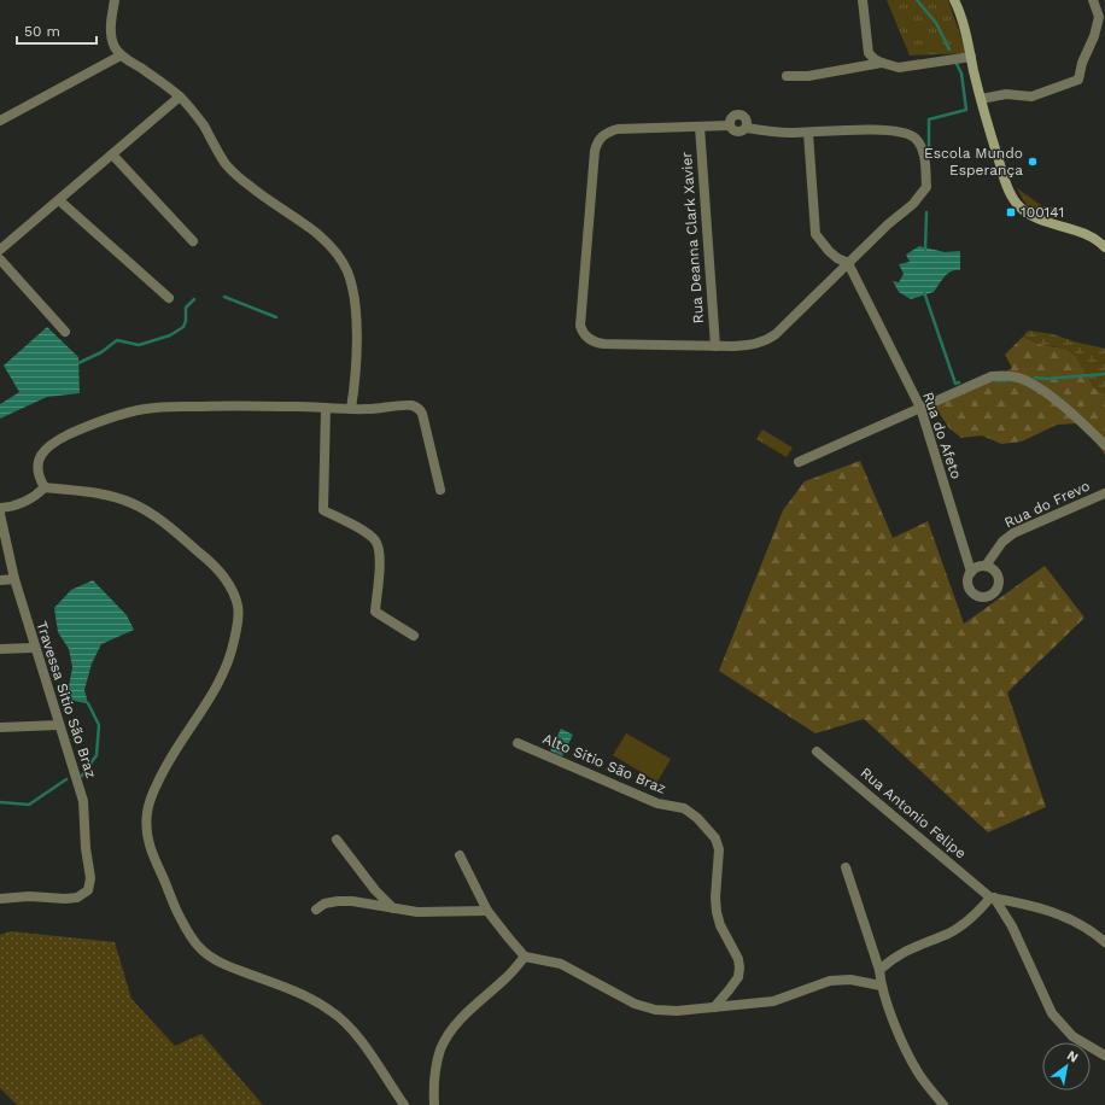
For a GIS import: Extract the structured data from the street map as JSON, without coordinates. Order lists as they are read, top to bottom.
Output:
{
  "streets": {
    "street": [
      "Rua Deanna Clark Xavier",
      "Rua do Afeto",
      "Rua do Frevo",
      "Travessa Sitio São Braz",
      "Alto Sitio São Braz",
      "Rua Antonio Felipe"
    ]
  },
  "crossings": [
    ["Rua do Afeto", "Rua do Frevo"]
  ],
  "places": {
    "other": ["Escola Mundo Esperança"],
    "transit": ["100141"]
  },
  "scale_bar": "50 m",
  "north": "top right"
}
